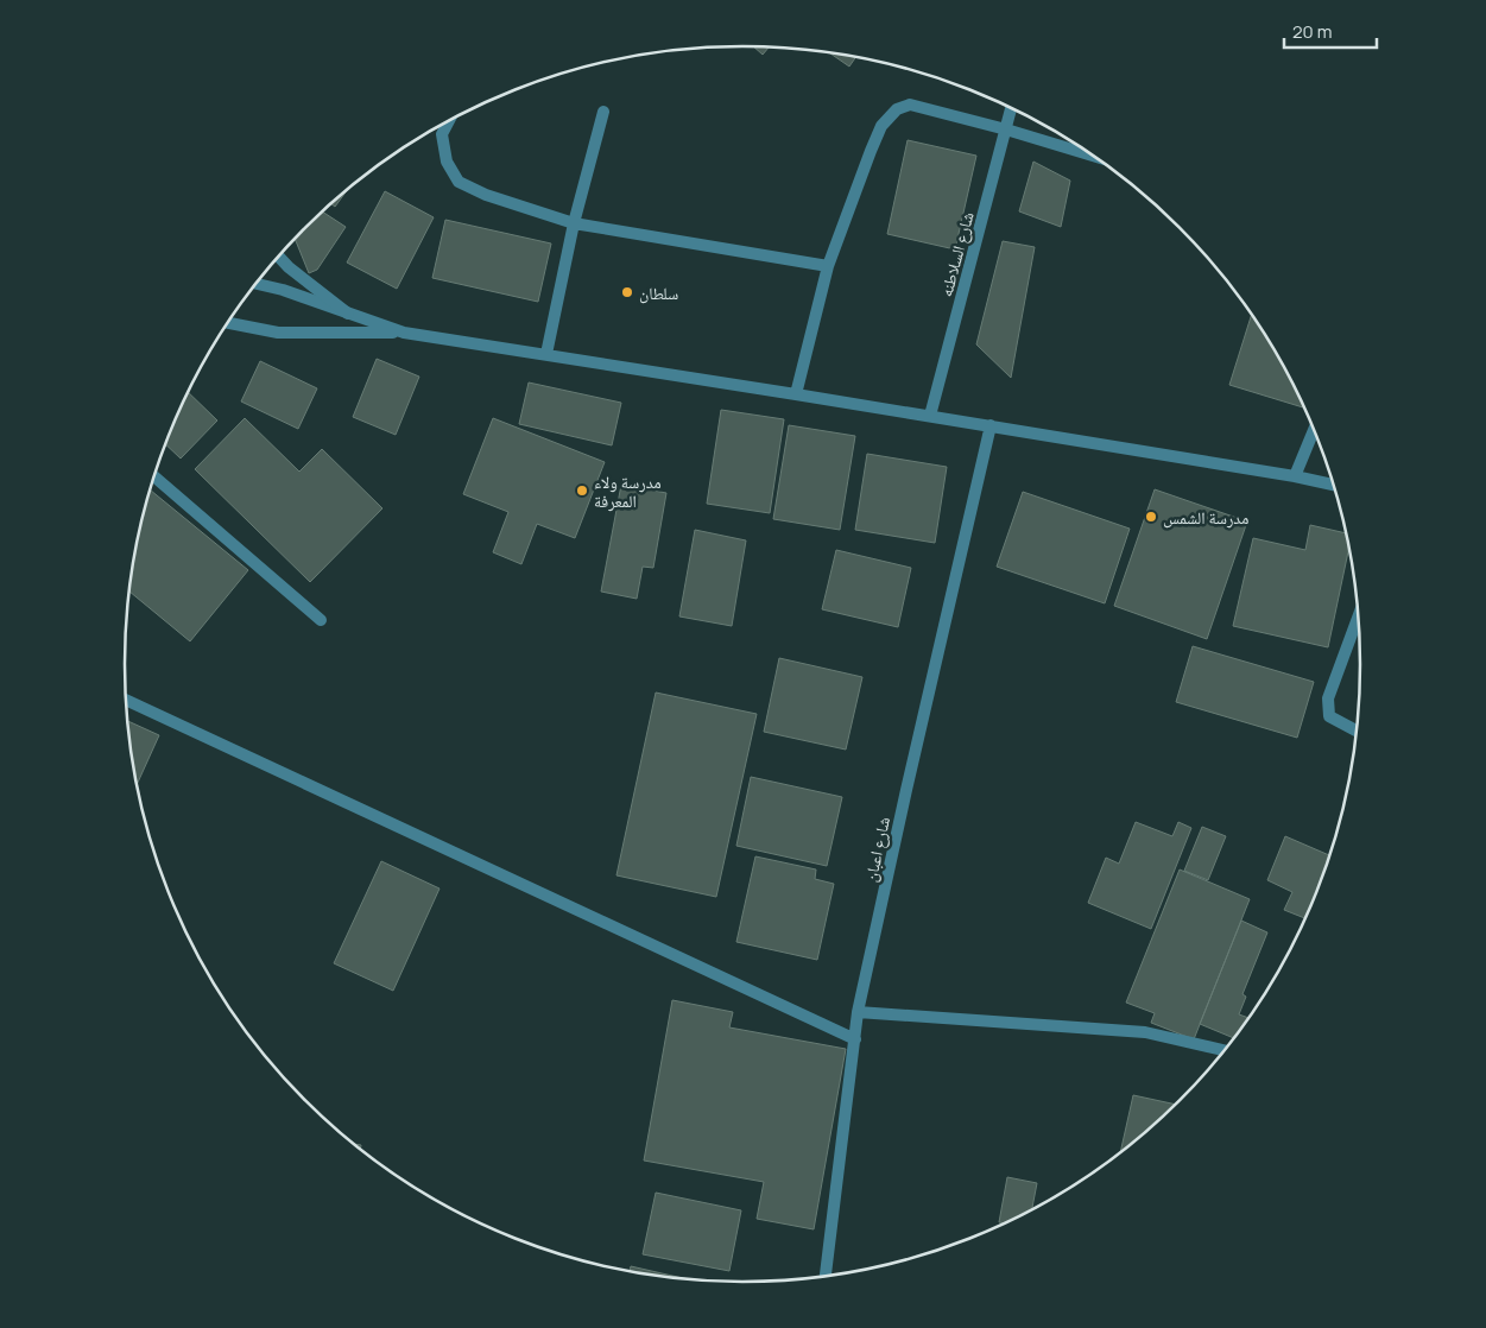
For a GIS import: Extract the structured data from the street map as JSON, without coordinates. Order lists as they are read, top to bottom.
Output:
{
  "streets": {
    "street": ["شارع السلاطنه", "شارع اعبان"]
  },
  "places": ["سلطان", "مدرسة ولاء المعرفة", "مدرسة الشمس"],
  "scale_bar": "20 m"
}
